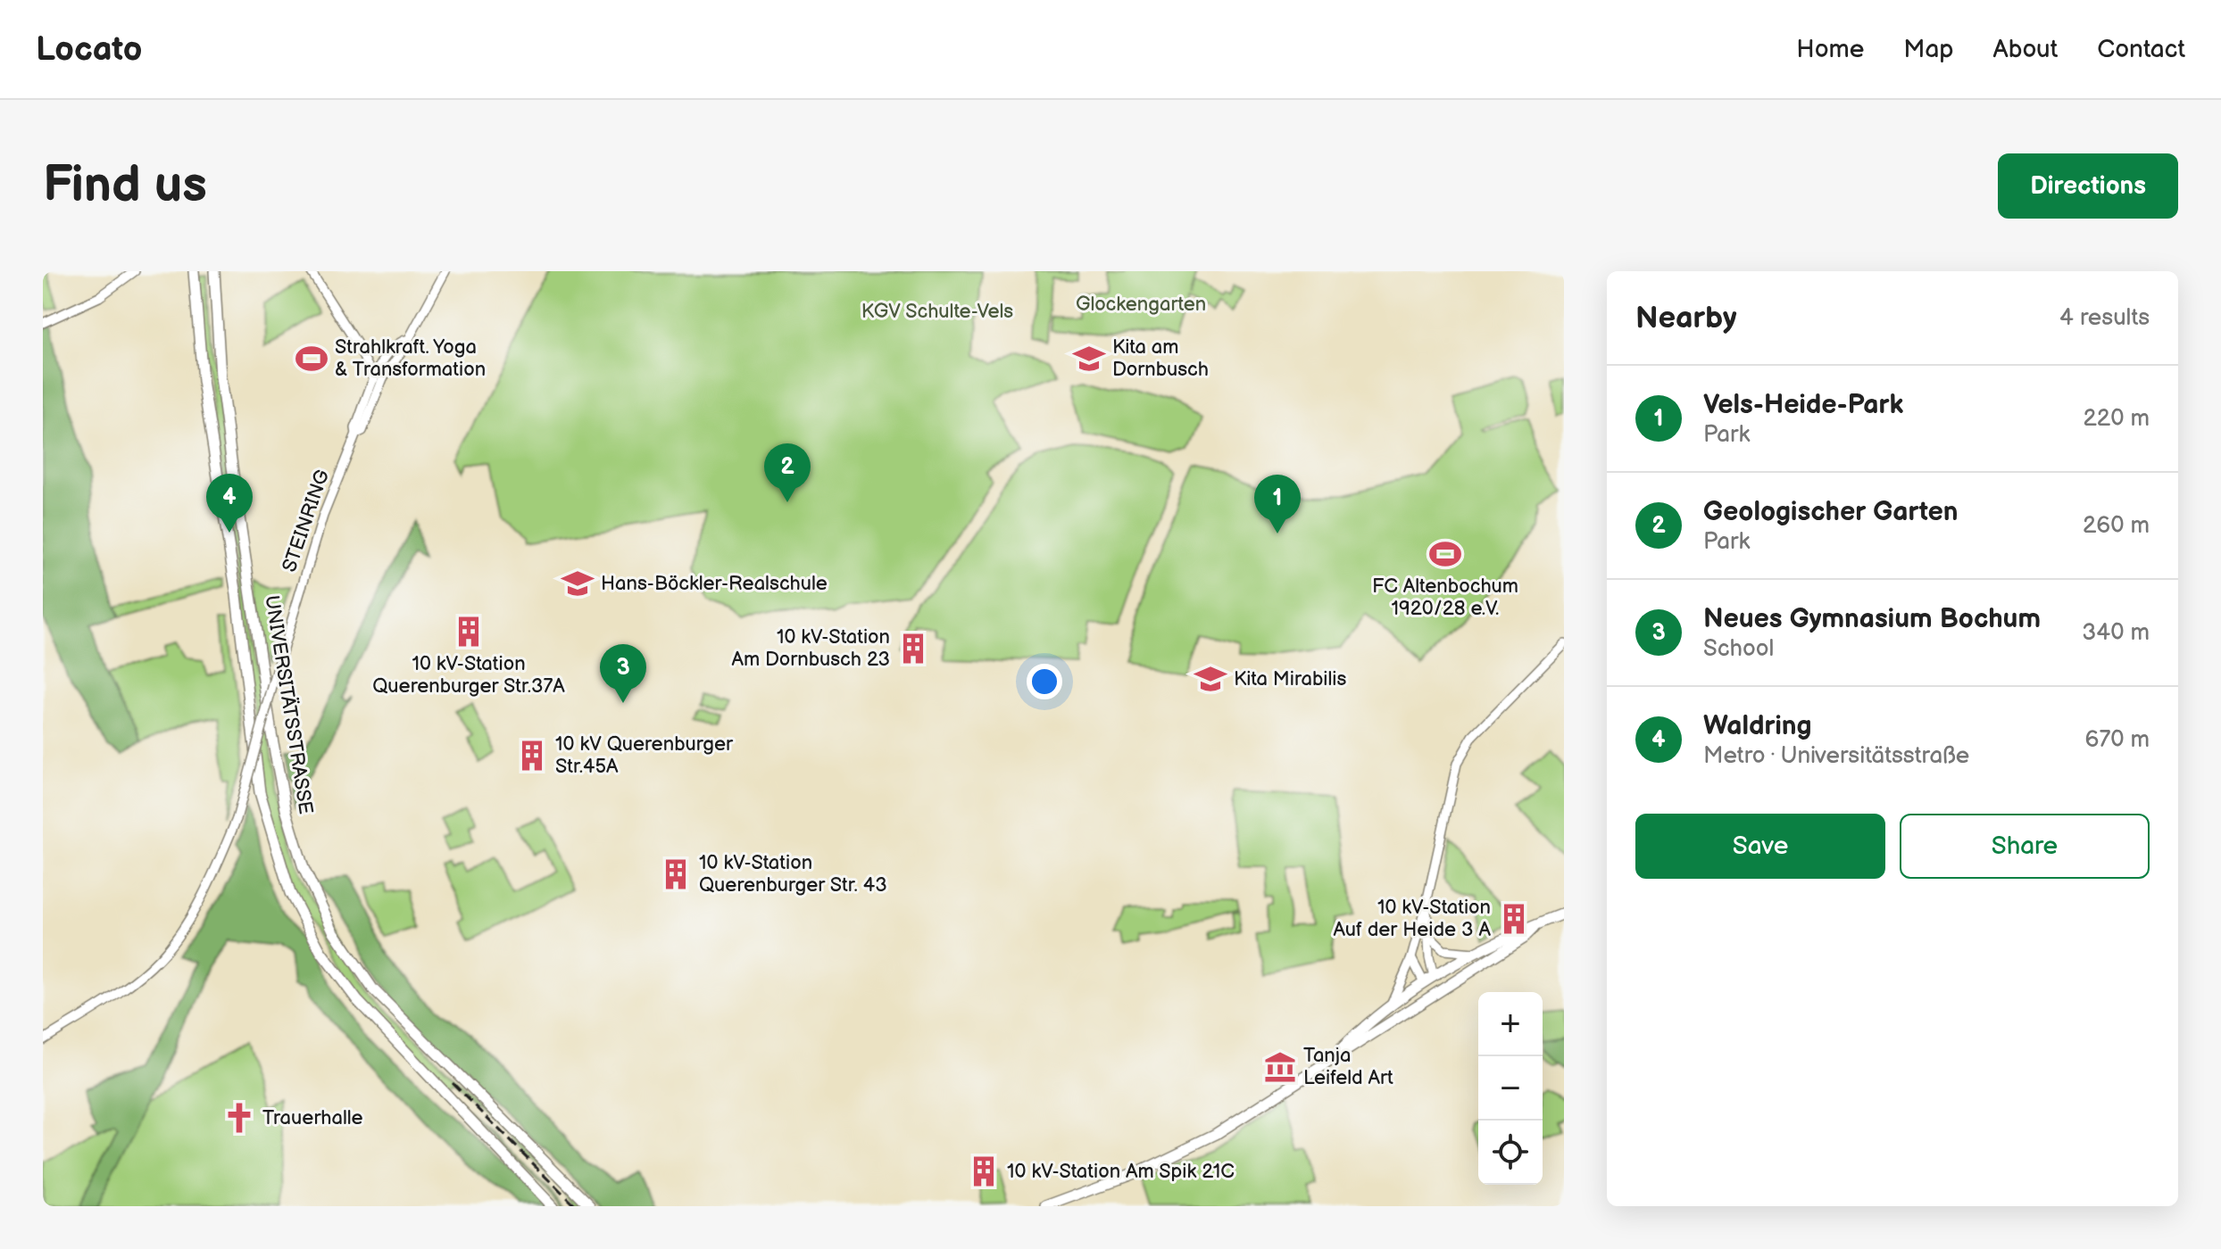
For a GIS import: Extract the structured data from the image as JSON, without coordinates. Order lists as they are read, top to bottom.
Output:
{
  "streets": {
    "main road": ["UNIVERSITÄTSSTRASSE"],
    "street": ["STEINRING"]
  },
  "parks": ["Glockengarten", "KGV Schulte-Vels"],
  "places": {
    "sports": ["Strahlkraft. Yoga & Transformation", "FC Altenbochum 1920/28 e.V."],
    "school or university": ["Kita am Dornbusch", "Hans-Böckler-Realschule", "Kita Mirabilis"],
    "building": [
      "10 kV-Station Querenburger Str.37A",
      "10 kV-Station Am Dornbusch 23",
      "10 kV Querenburger Str.45A",
      "10 kV-Station Querenburger Str. 43",
      "10 kV-Station Auf der Heide 3 A",
      "10 kV-Station Am Spik 21C"
    ],
    "museum": ["Tanja Leifeld Art"],
    "church": ["Trauerhalle"]
  },
  "page": {
    "header": "Locato",
    "nav": [
      "Home",
      "Map",
      "About",
      "Contact"
    ],
    "buttons": [
      "Directions",
      ["Save", "Share"]
    ],
    "title": "Find us",
    "heading": ["Nearby", "4 results"],
    "list": [
      {
        "mark": "1",
        "name": "Vels-Heide-Park",
        "note": "Park",
        "value": "220 m"
      },
      {
        "mark": "2",
        "name": "Geologischer Garten",
        "note": "Park",
        "value": "260 m"
      },
      {
        "mark": "3",
        "name": "Neues Gymnasium Bochum",
        "note": "School",
        "value": "340 m"
      },
      {
        "mark": "4",
        "name": "Waldring",
        "note": "Metro · Universitätsstraße",
        "value": "670 m"
      }
    ],
    "pins": [
      "2",
      "4",
      "1",
      "3"
    ],
    "map_buttons": ["+", "−"]
  }
}
